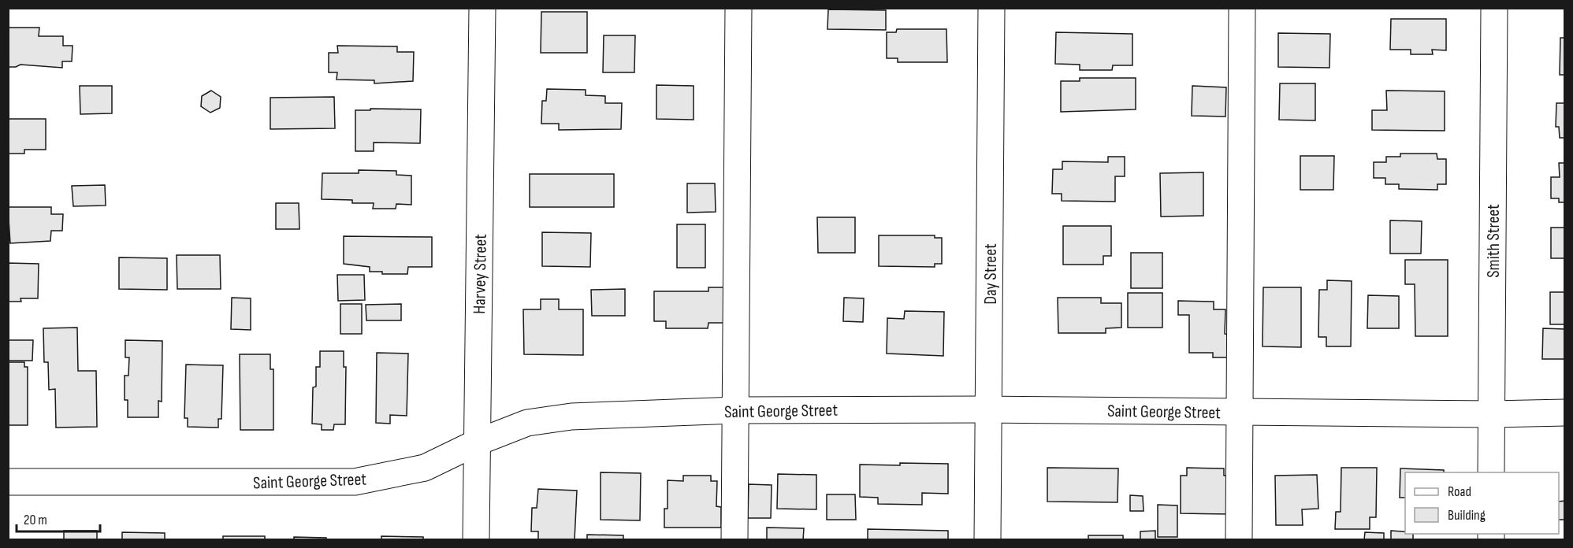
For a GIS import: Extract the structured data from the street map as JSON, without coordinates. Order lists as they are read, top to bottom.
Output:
{
  "streets": {
    "street": [
      "Smith Street",
      "Harvey Street",
      "Day Street",
      "Saint George Street"
    ]
  },
  "crossings": [
    ["Smith Street", "Saint George Street"],
    ["Harvey Street", "Saint George Street"],
    ["Day Street", "Saint George Street"]
  ],
  "legend": ["Road", "Building"],
  "scale_bar": "20 m"
}
